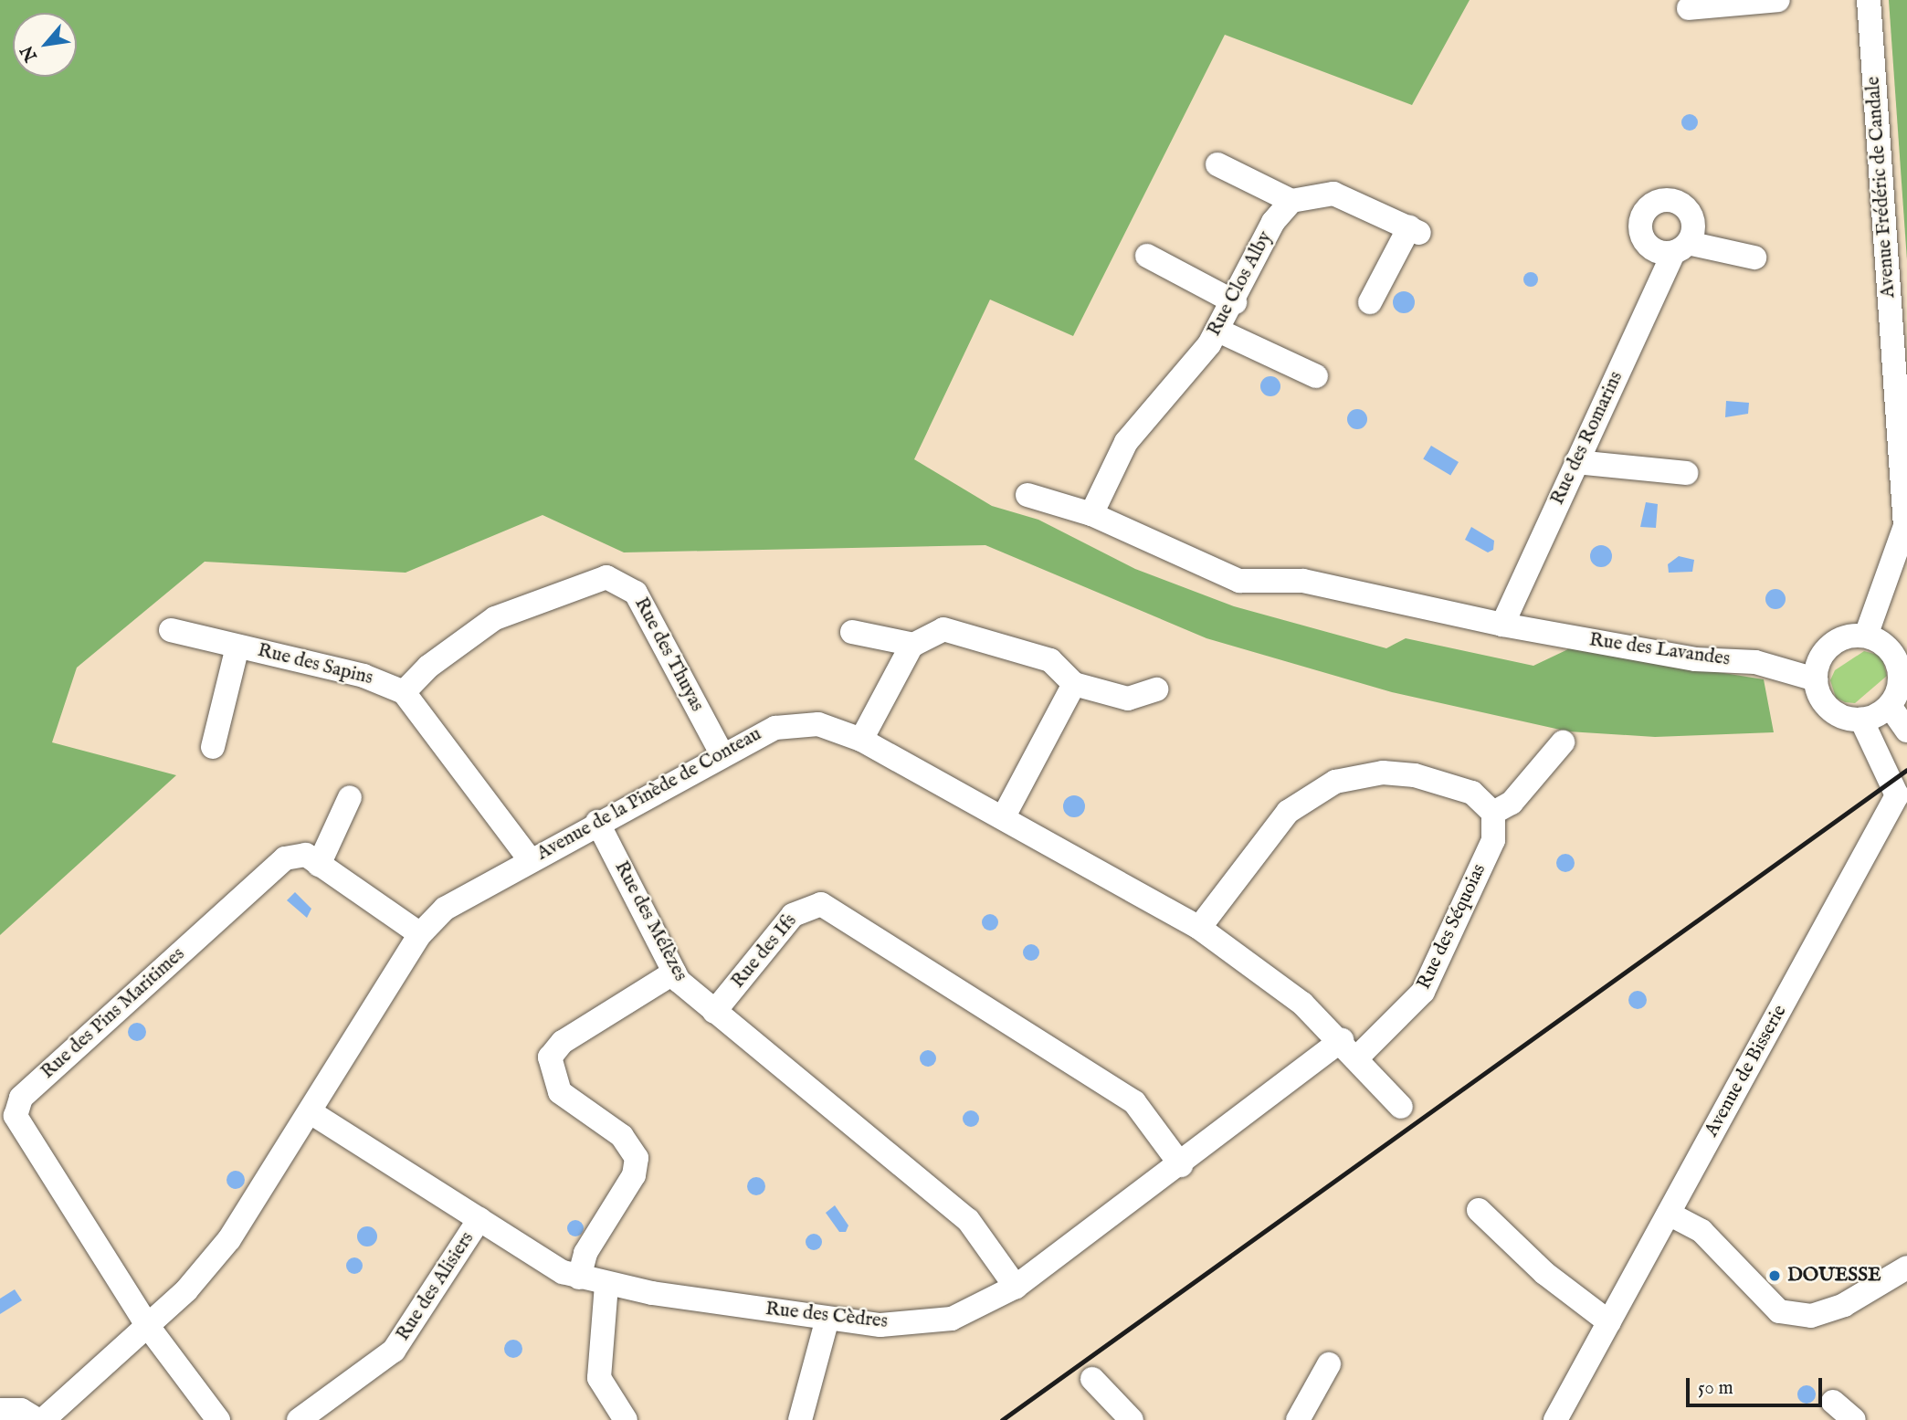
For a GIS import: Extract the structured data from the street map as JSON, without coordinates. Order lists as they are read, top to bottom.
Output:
{
  "streets": {
    "street": [
      "Avenue Frédéric de Candale",
      "Rue Clos Alby",
      "Rue des Romarins",
      "Rue des Lavandes",
      "Rue des Thuyas",
      "Rue des Sapins",
      "Avenue de la Pinède de Conteau",
      "Rue des Mélèzes",
      "Rue des Séquoias",
      "Rue des Ifs",
      "Rue des Pins Maritimes",
      "Avenue de Bisserie",
      "Rue des Alisiers",
      "Rue des Cèdres"
    ]
  },
  "crossings": [
    ["Avenue Frédéric de Candale", "Rue des Lavandes"],
    ["Avenue Frédéric de Candale", "Avenue de Bisserie"],
    ["Rue des Romarins", "Rue des Lavandes"],
    ["Rue des Lavandes", "Avenue de Bisserie"],
    ["Rue des Thuyas", "Rue des Sapins"],
    ["Rue des Thuyas", "Avenue de la Pinède de Conteau"],
    ["Avenue de la Pinède de Conteau", "Rue des Mélèzes"],
    ["Avenue de la Pinède de Conteau", "Rue des Séquoias"],
    ["Avenue de la Pinède de Conteau", "Rue des Pins Maritimes"],
    ["Avenue de la Pinède de Conteau", "Rue des Cèdres"],
    ["Rue des Mélèzes", "Rue des Ifs"],
    ["Rue des Séquoias", "Rue des Cèdres"],
    ["Rue des Ifs", "Rue des Cèdres"],
    ["Rue des Alisiers", "Rue des Cèdres"]
  ],
  "places": ["DOUESSE"],
  "scale_bar": "50 m",
  "north": "bottom left"
}
